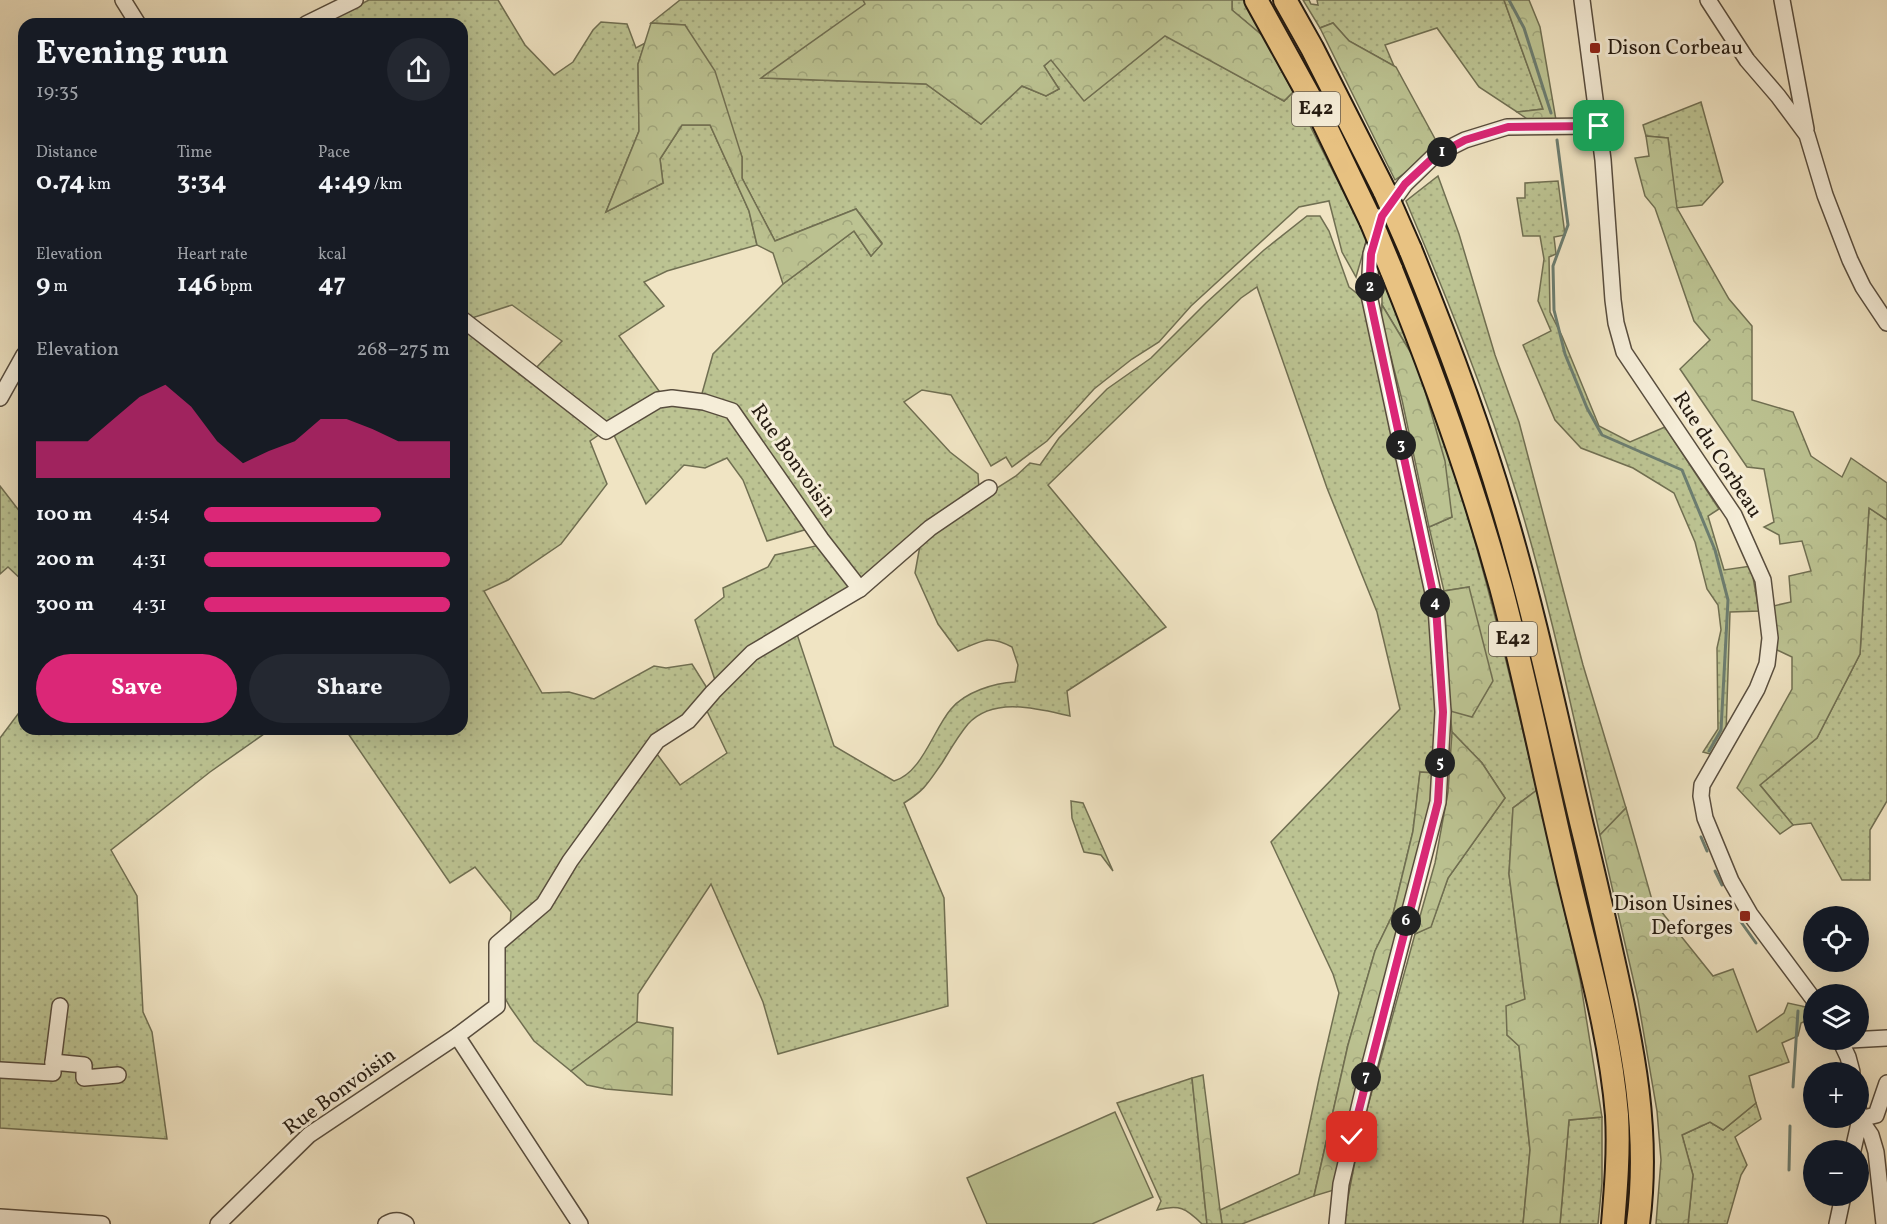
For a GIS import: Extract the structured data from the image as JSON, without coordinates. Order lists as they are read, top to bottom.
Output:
{
  "streets": {
    "highway": ["E42"],
    "street": ["Rue du Corbeau", "Rue Bonvoisin"]
  },
  "places": {
    "transit": ["Dison Corbeau", "Dison Usines Deforges"]
  },
  "page": {
    "heading": ["Evening run", "19:35"],
    "stats": [
      ["Distance", "0.74 km"],
      ["Time", "3:34"],
      ["Pace", "4:49 /km"],
      ["Elevation", "9 m"],
      ["Heart rate", "146 bpm"],
      ["kcal", "47"]
    ],
    "pins": [
      "1",
      "2",
      "3",
      "4",
      "5",
      "6",
      "7"
    ],
    "chart": ["Elevation", "268–275 m"],
    "list": [
      {
        "name": "100 m",
        "note": "4:54"
      },
      {
        "name": "200 m",
        "note": "4:31"
      },
      {
        "name": "300 m",
        "note": "4:31"
      }
    ],
    "buttons": ["Save", "Share"],
    "map_buttons": ["+", "−"]
  }
}
